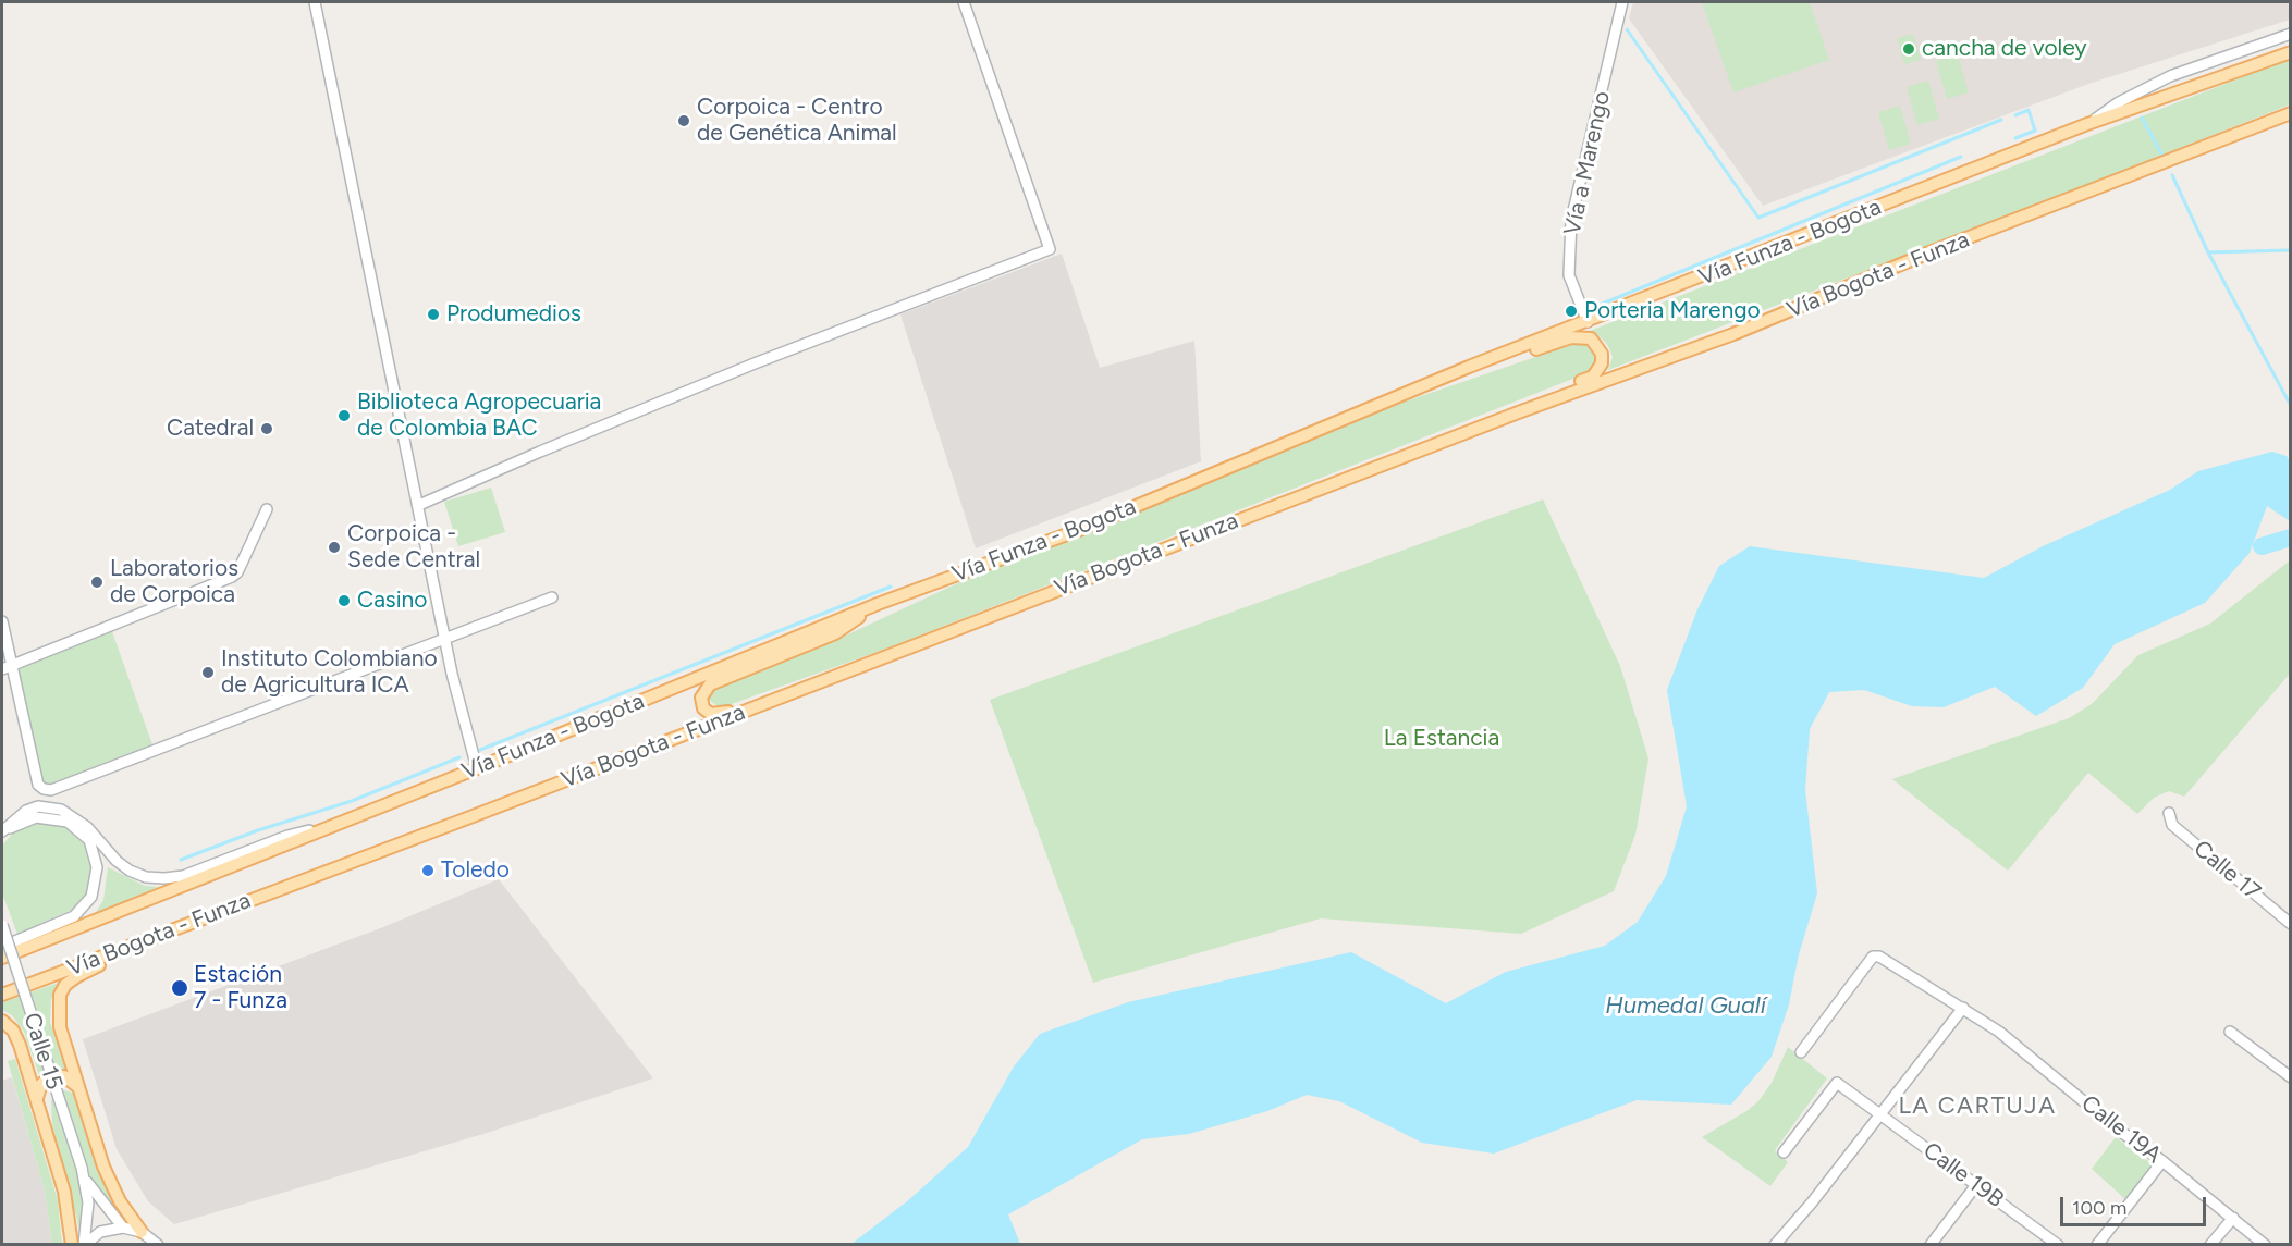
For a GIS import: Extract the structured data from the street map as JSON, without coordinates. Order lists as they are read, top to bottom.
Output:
{
  "streets": {
    "main road": ["Vía Funza - Bogota", "Vía Bogota - Funza"],
    "street": [
      "Vía a Marengo",
      "Calle 17",
      "Calle 15",
      "Calle 19A",
      "Calle 19B"
    ]
  },
  "crossings": [
    ["Vía a Marengo", "Vía Funza - Bogota"]
  ],
  "districts": ["LA CARTUJA"],
  "water": ["Humedal Gualí"],
  "parks": ["La Estancia"],
  "places": [
    "cancha de voley",
    "Corpoica - Centro de Genética Animal",
    "Porteria Marengo",
    "Produmedios",
    "Biblioteca Agropecuaria de Colombia BAC",
    "Catedral",
    "Corpoica - Sede Central",
    "Laboratorios de Corpoica",
    "Casino",
    "Instituto Colombiano de Agricultura ICA",
    "Toledo",
    "Estación 7 - Funza"
  ],
  "scale_bar": "100 m"
}
